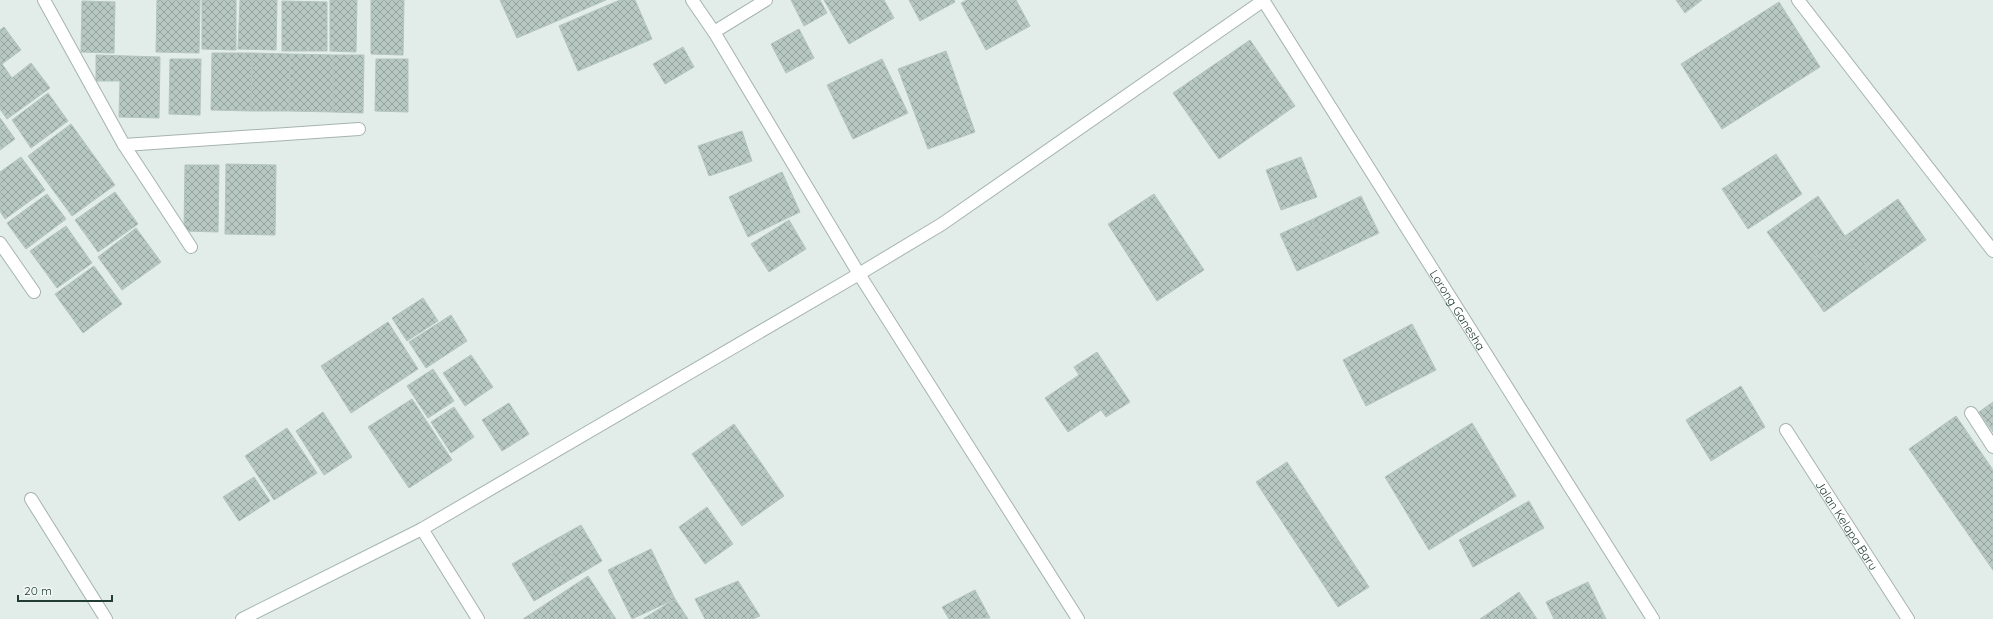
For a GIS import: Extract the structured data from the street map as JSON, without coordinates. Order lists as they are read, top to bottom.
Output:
{
  "streets": {
    "street": ["Lorong Ganesha", "Jalan Kelapa Baru"]
  },
  "scale_bar": "20 m"
}
